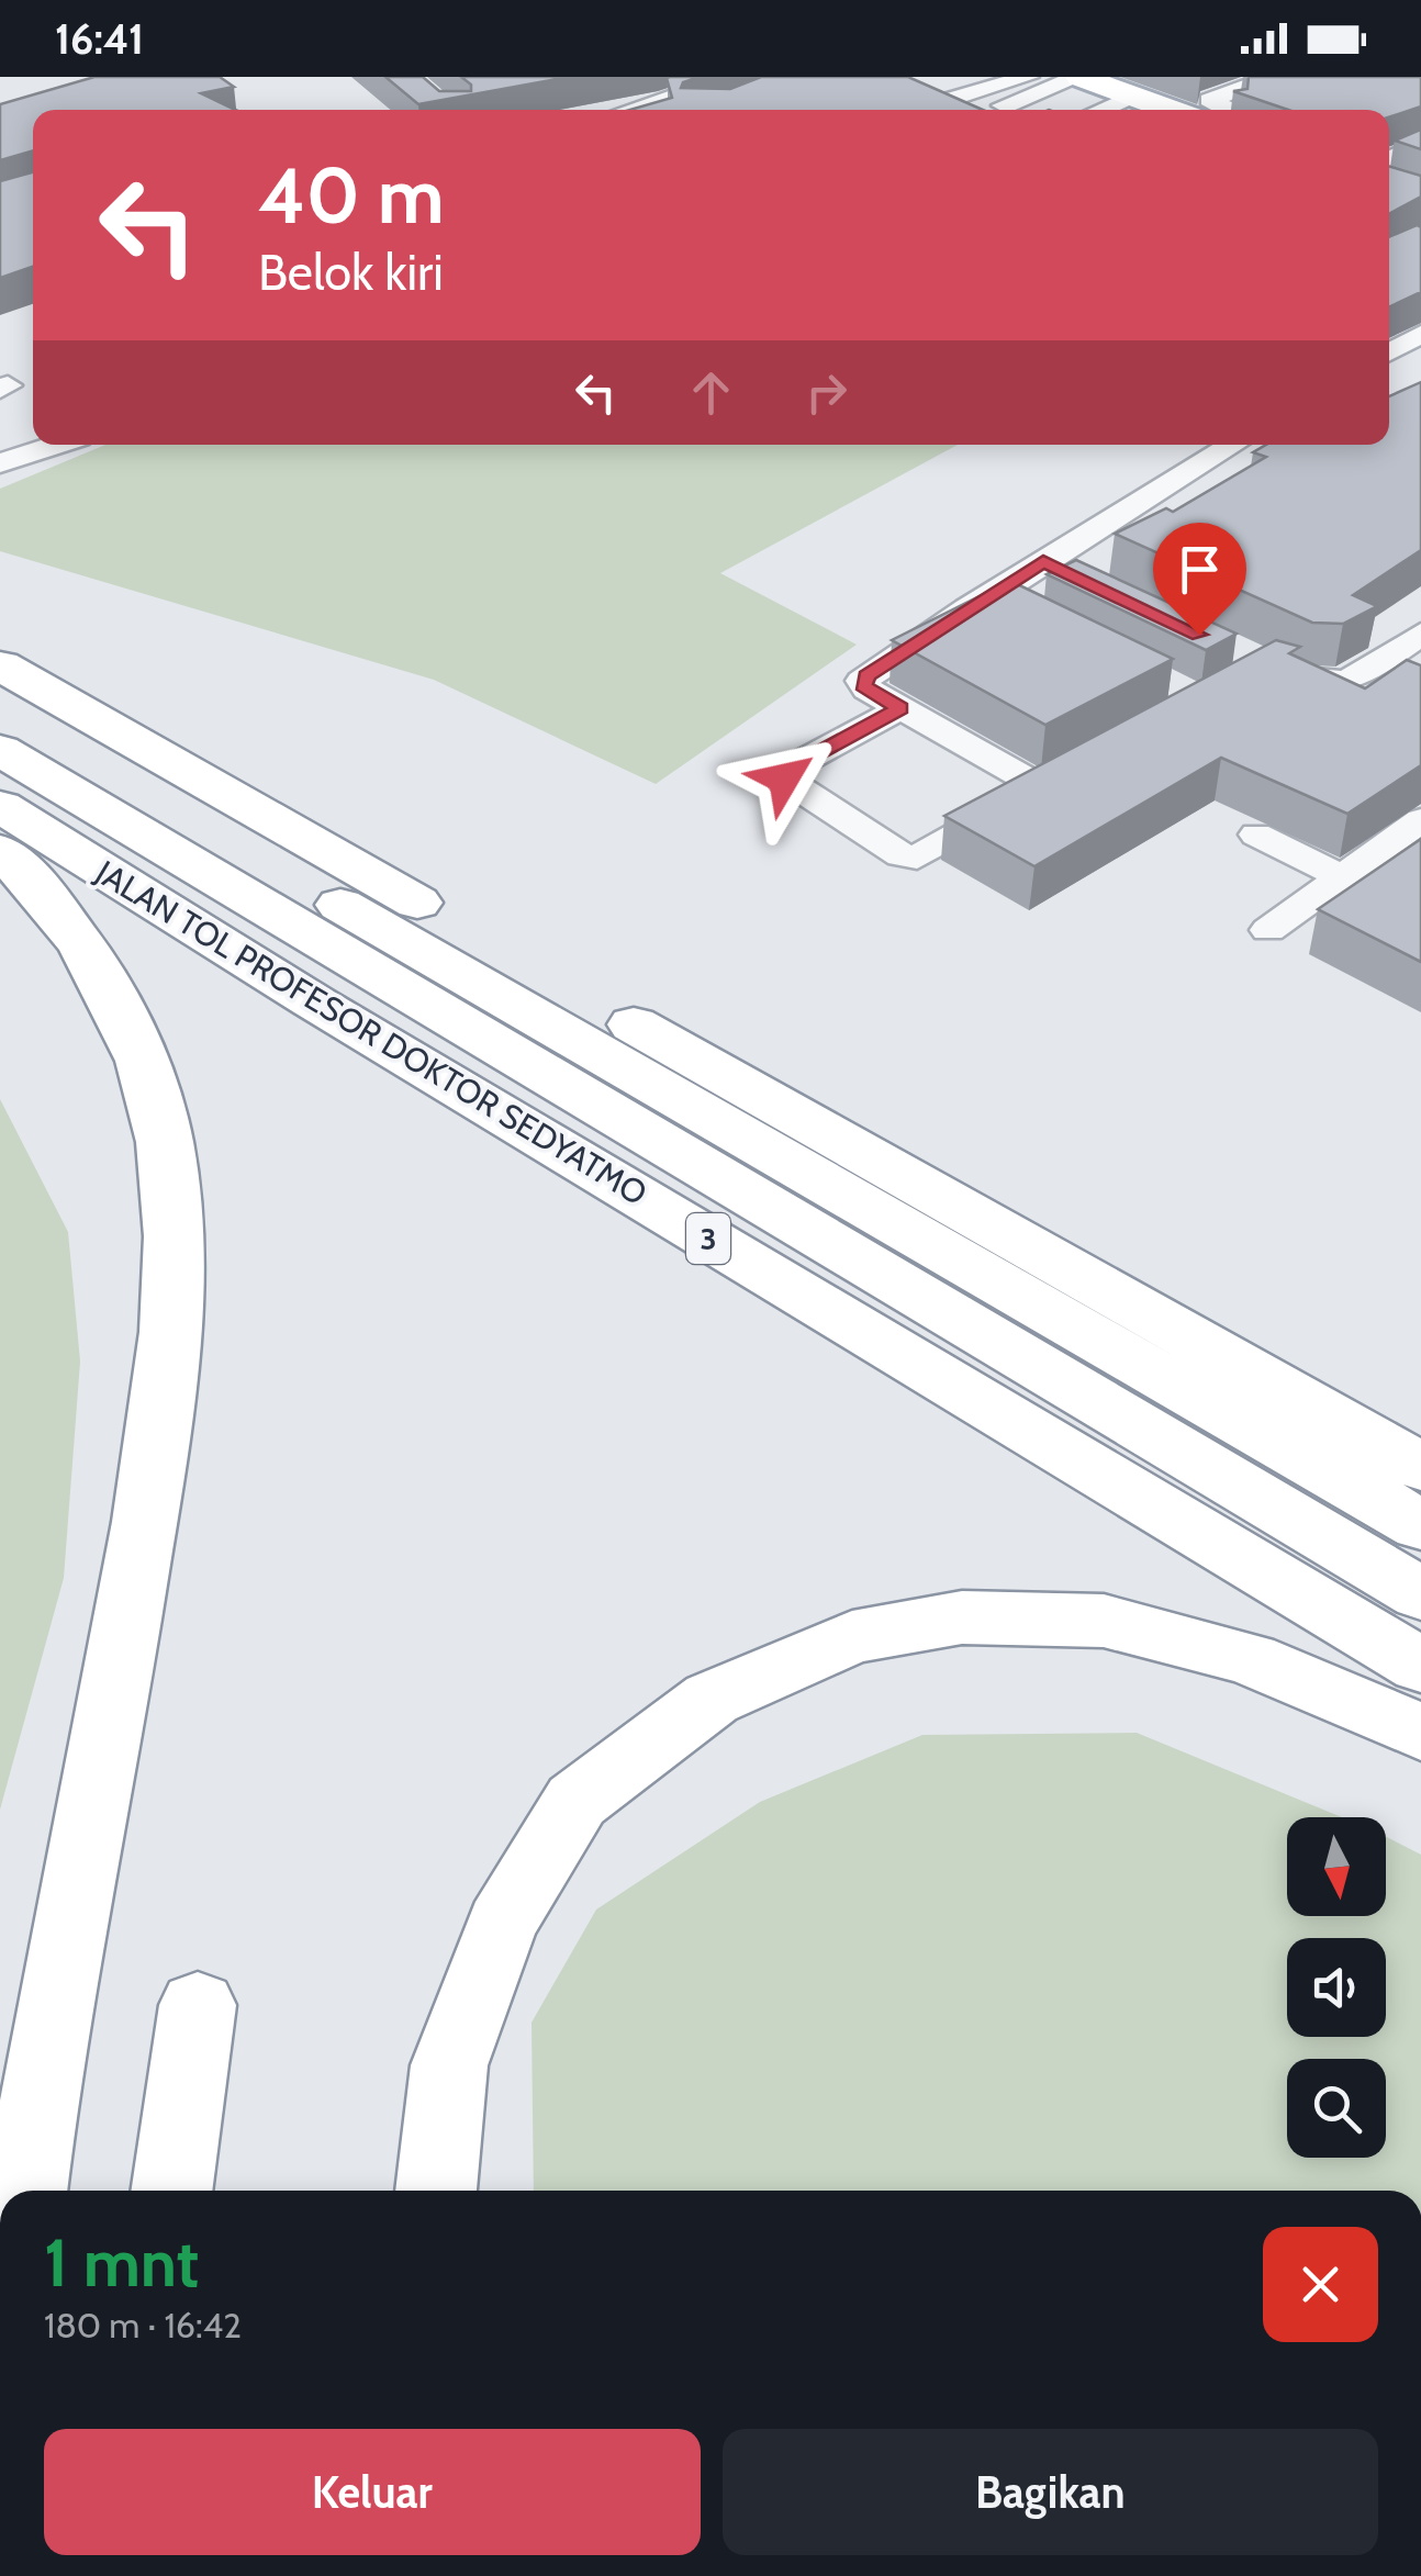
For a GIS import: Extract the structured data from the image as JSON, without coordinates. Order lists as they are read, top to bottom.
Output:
{
  "streets": {
    "highway": ["JALAN TOL PROFESOR DOKTOR SEDYATMO", "3"]
  },
  "north": "bottom",
  "page": {
    "status": "16:41",
    "turn": ["40 m", "Belok kiri"],
    "heading": ["1 mnt", "180 m · 16:42"],
    "buttons": ["Keluar", "Bagikan"]
  }
}
